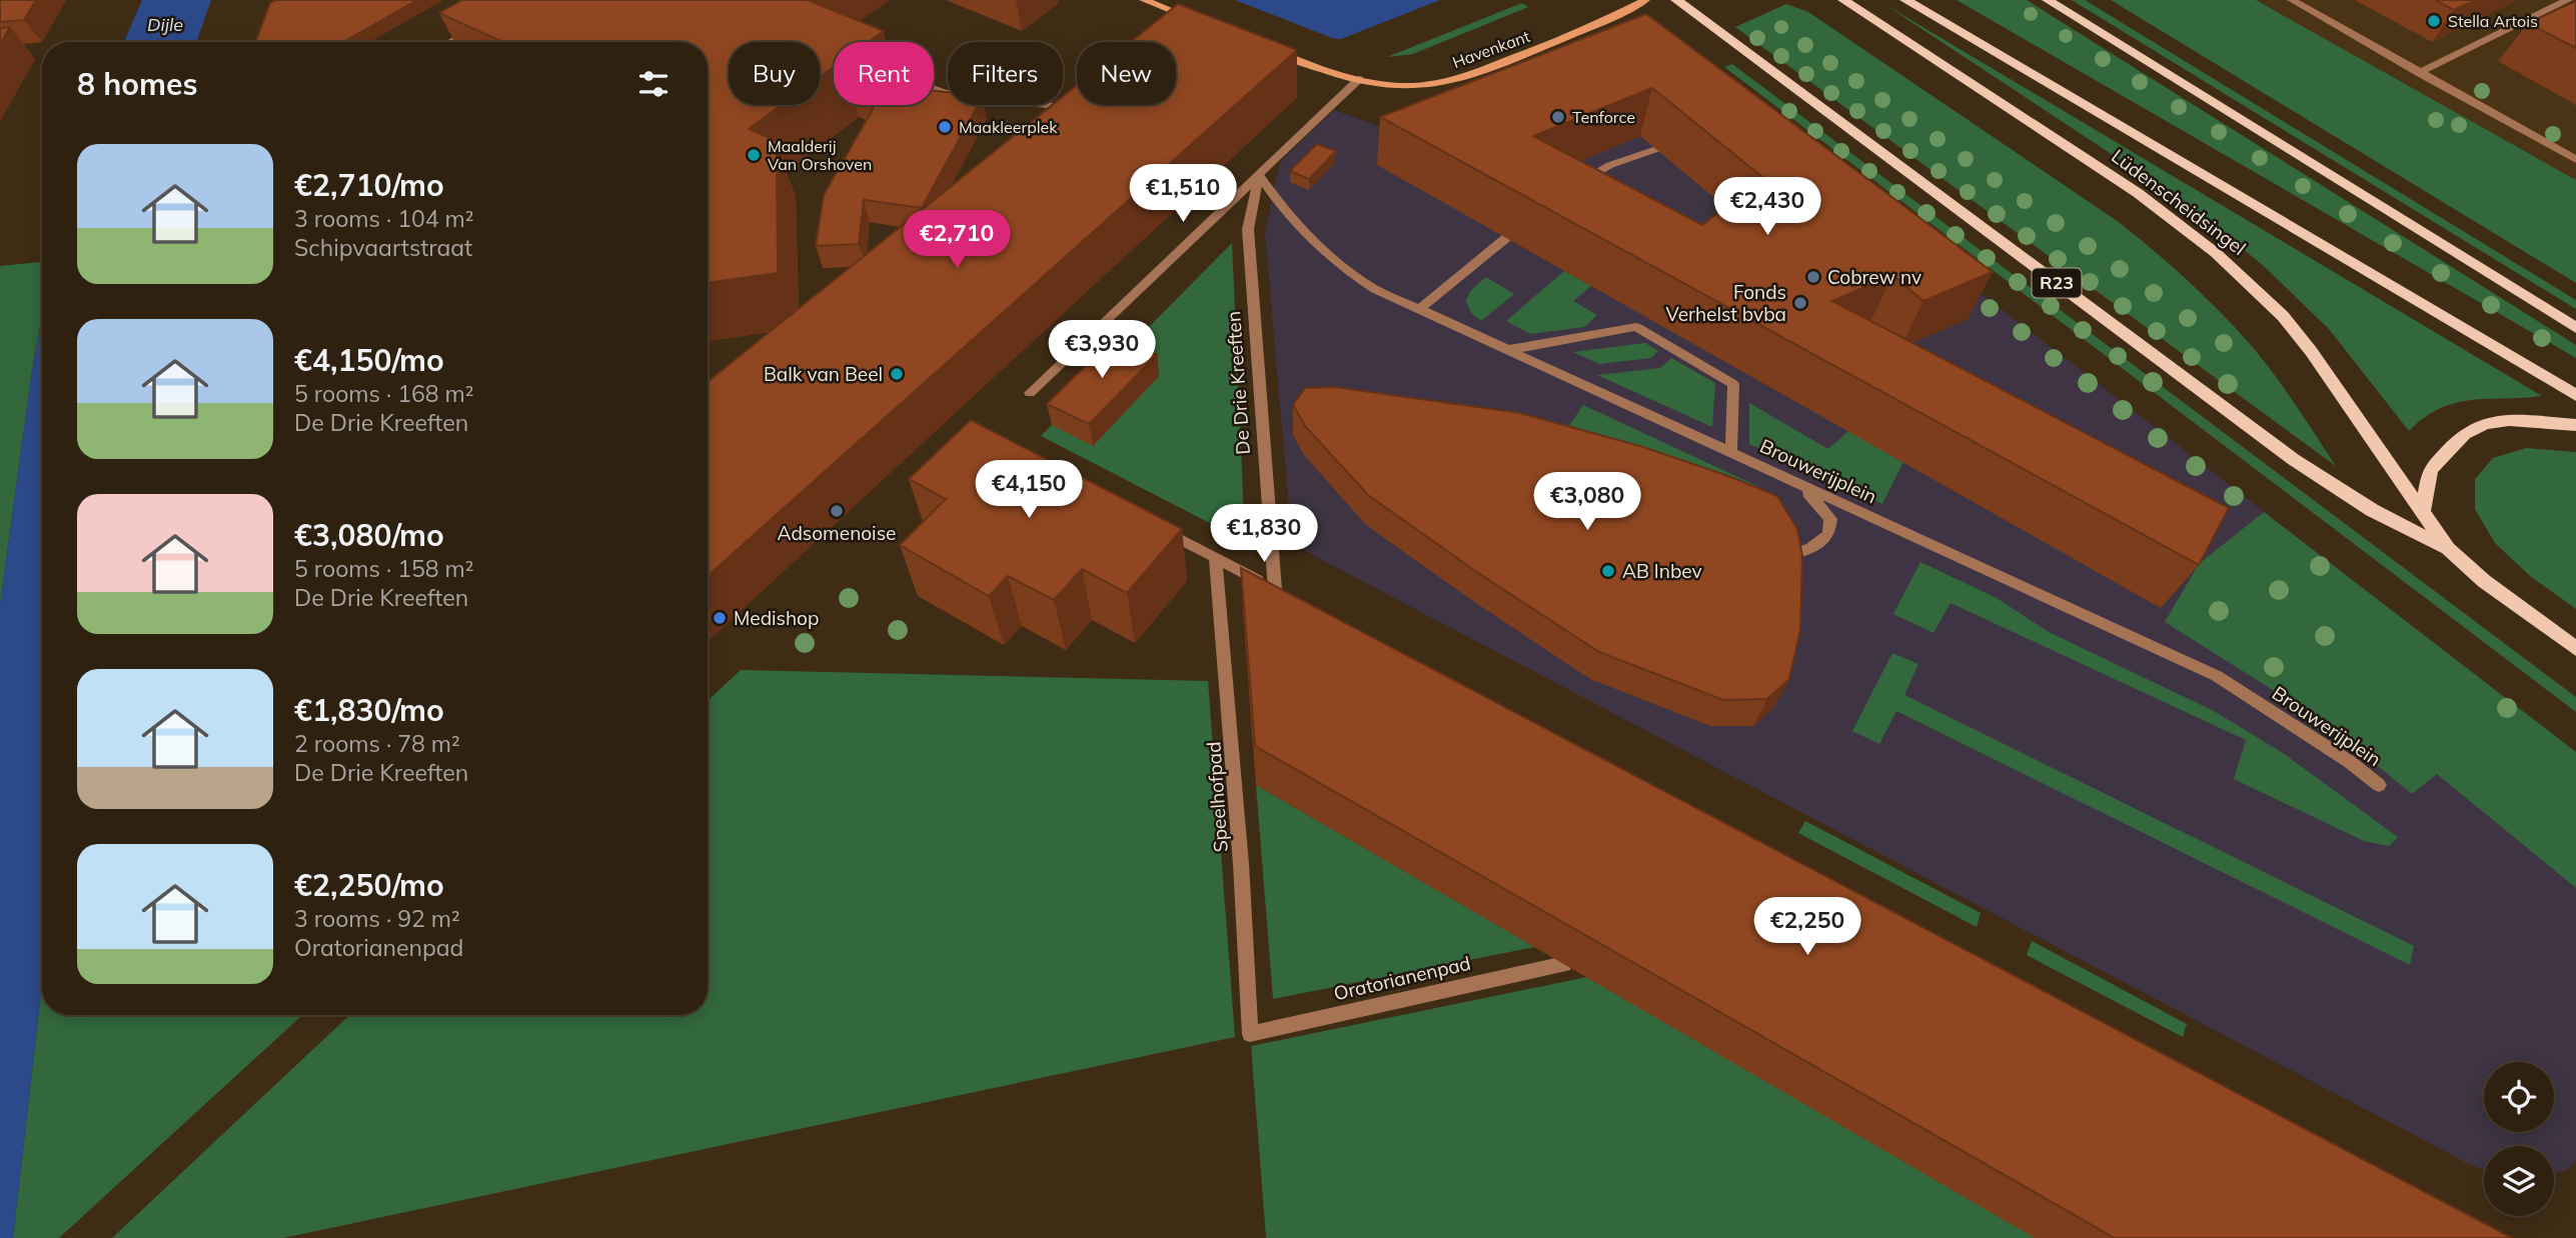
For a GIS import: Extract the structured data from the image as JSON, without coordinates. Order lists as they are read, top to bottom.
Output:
{
  "streets": {
    "main road": ["Lüdenscheidsingel", "R23"],
    "street": [
      "Havenkant",
      "De Drie Kreeften",
      "Brouwerijplein",
      "Speelhofpad",
      "Oratorianenpad"
    ]
  },
  "crossings": [
    ["Lüdenscheidsingel", "R23"],
    ["De Drie Kreeften", "Brouwerijplein"],
    ["De Drie Kreeften", "Speelhofpad"],
    ["Speelhofpad", "Oratorianenpad"]
  ],
  "water": ["Dijle"],
  "places": [
    "Stella Artois",
    "Tenforce",
    "Maakleerplek",
    "Maalderij Van Orshoven",
    "Cobrew nv",
    "Fonds Verhelst bvba",
    "Balk van Beel",
    "Adsomenoise",
    "AB Inbev",
    "Medishop"
  ],
  "page": {
    "chip": [
      "Buy",
      "Rent",
      "Filters",
      "New"
    ],
    "heading": "8 homes",
    "list": [
      {
        "name": "€2,710/mo",
        "note": "3 rooms · 104 m² · Schipvaartstraat"
      },
      {
        "name": "€4,150/mo",
        "note": "5 rooms · 168 m² · De Drie Kreeften"
      },
      {
        "name": "€3,080/mo",
        "note": "5 rooms · 158 m² · De Drie Kreeften"
      },
      {
        "name": "€1,830/mo",
        "note": "2 rooms · 78 m² · De Drie Kreeften"
      },
      {
        "name": "€2,250/mo",
        "note": "3 rooms · 92 m² · Oratorianenpad"
      }
    ],
    "price": [
      "€1,510",
      "€2,430",
      "€2,710",
      "€3,930",
      "€4,150",
      "€3,080",
      "€1,830",
      "€2,250"
    ]
  }
}
